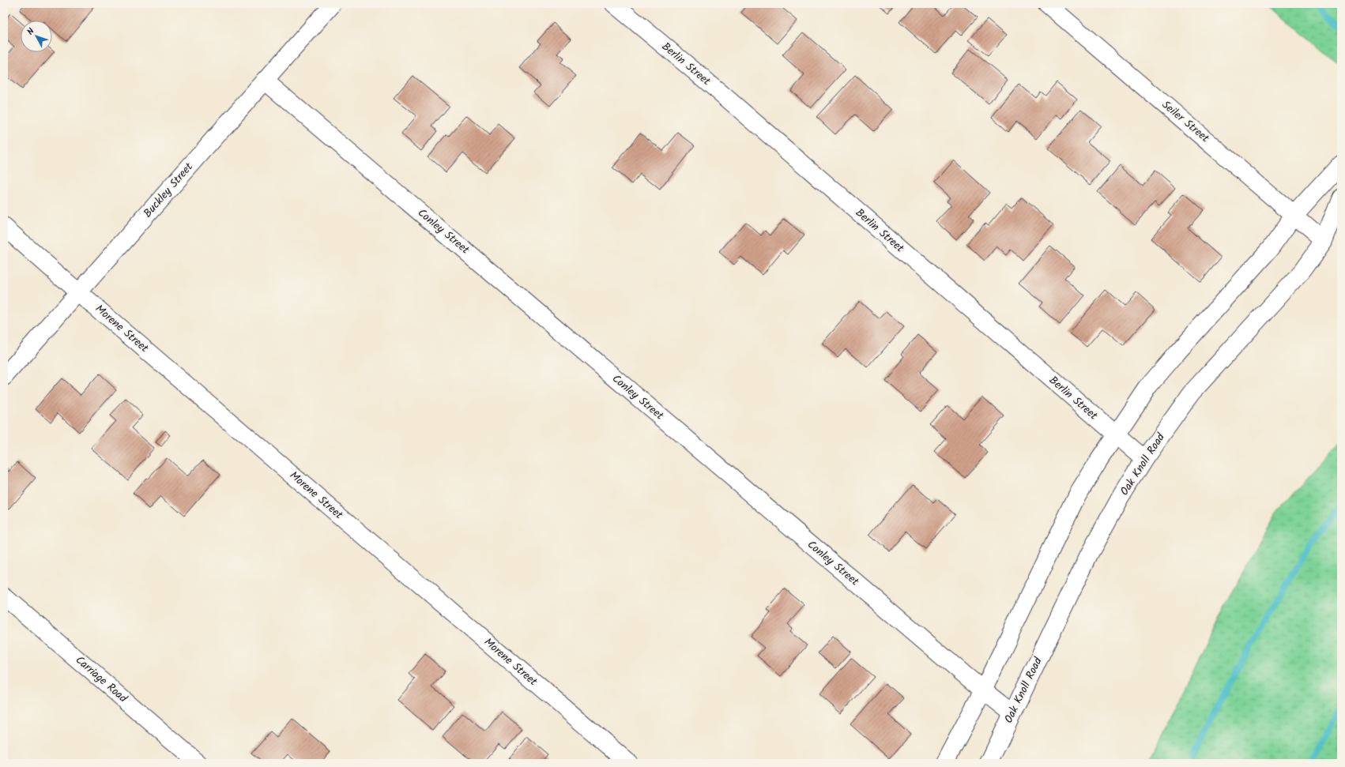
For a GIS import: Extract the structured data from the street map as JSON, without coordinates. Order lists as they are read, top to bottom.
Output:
{
  "streets": {
    "street": [
      "Berlin Street",
      "Seiler Street",
      "Buckley Street",
      "Conley Street",
      "Morene Street",
      "Oak Knoll Road",
      "Carriage Road"
    ]
  },
  "crossings": [
    ["Berlin Street", "Oak Knoll Road"],
    ["Seiler Street", "Oak Knoll Road"],
    ["Buckley Street", "Conley Street"],
    ["Buckley Street", "Morene Street"],
    ["Conley Street", "Oak Knoll Road"]
  ],
  "north": "top left"
}
